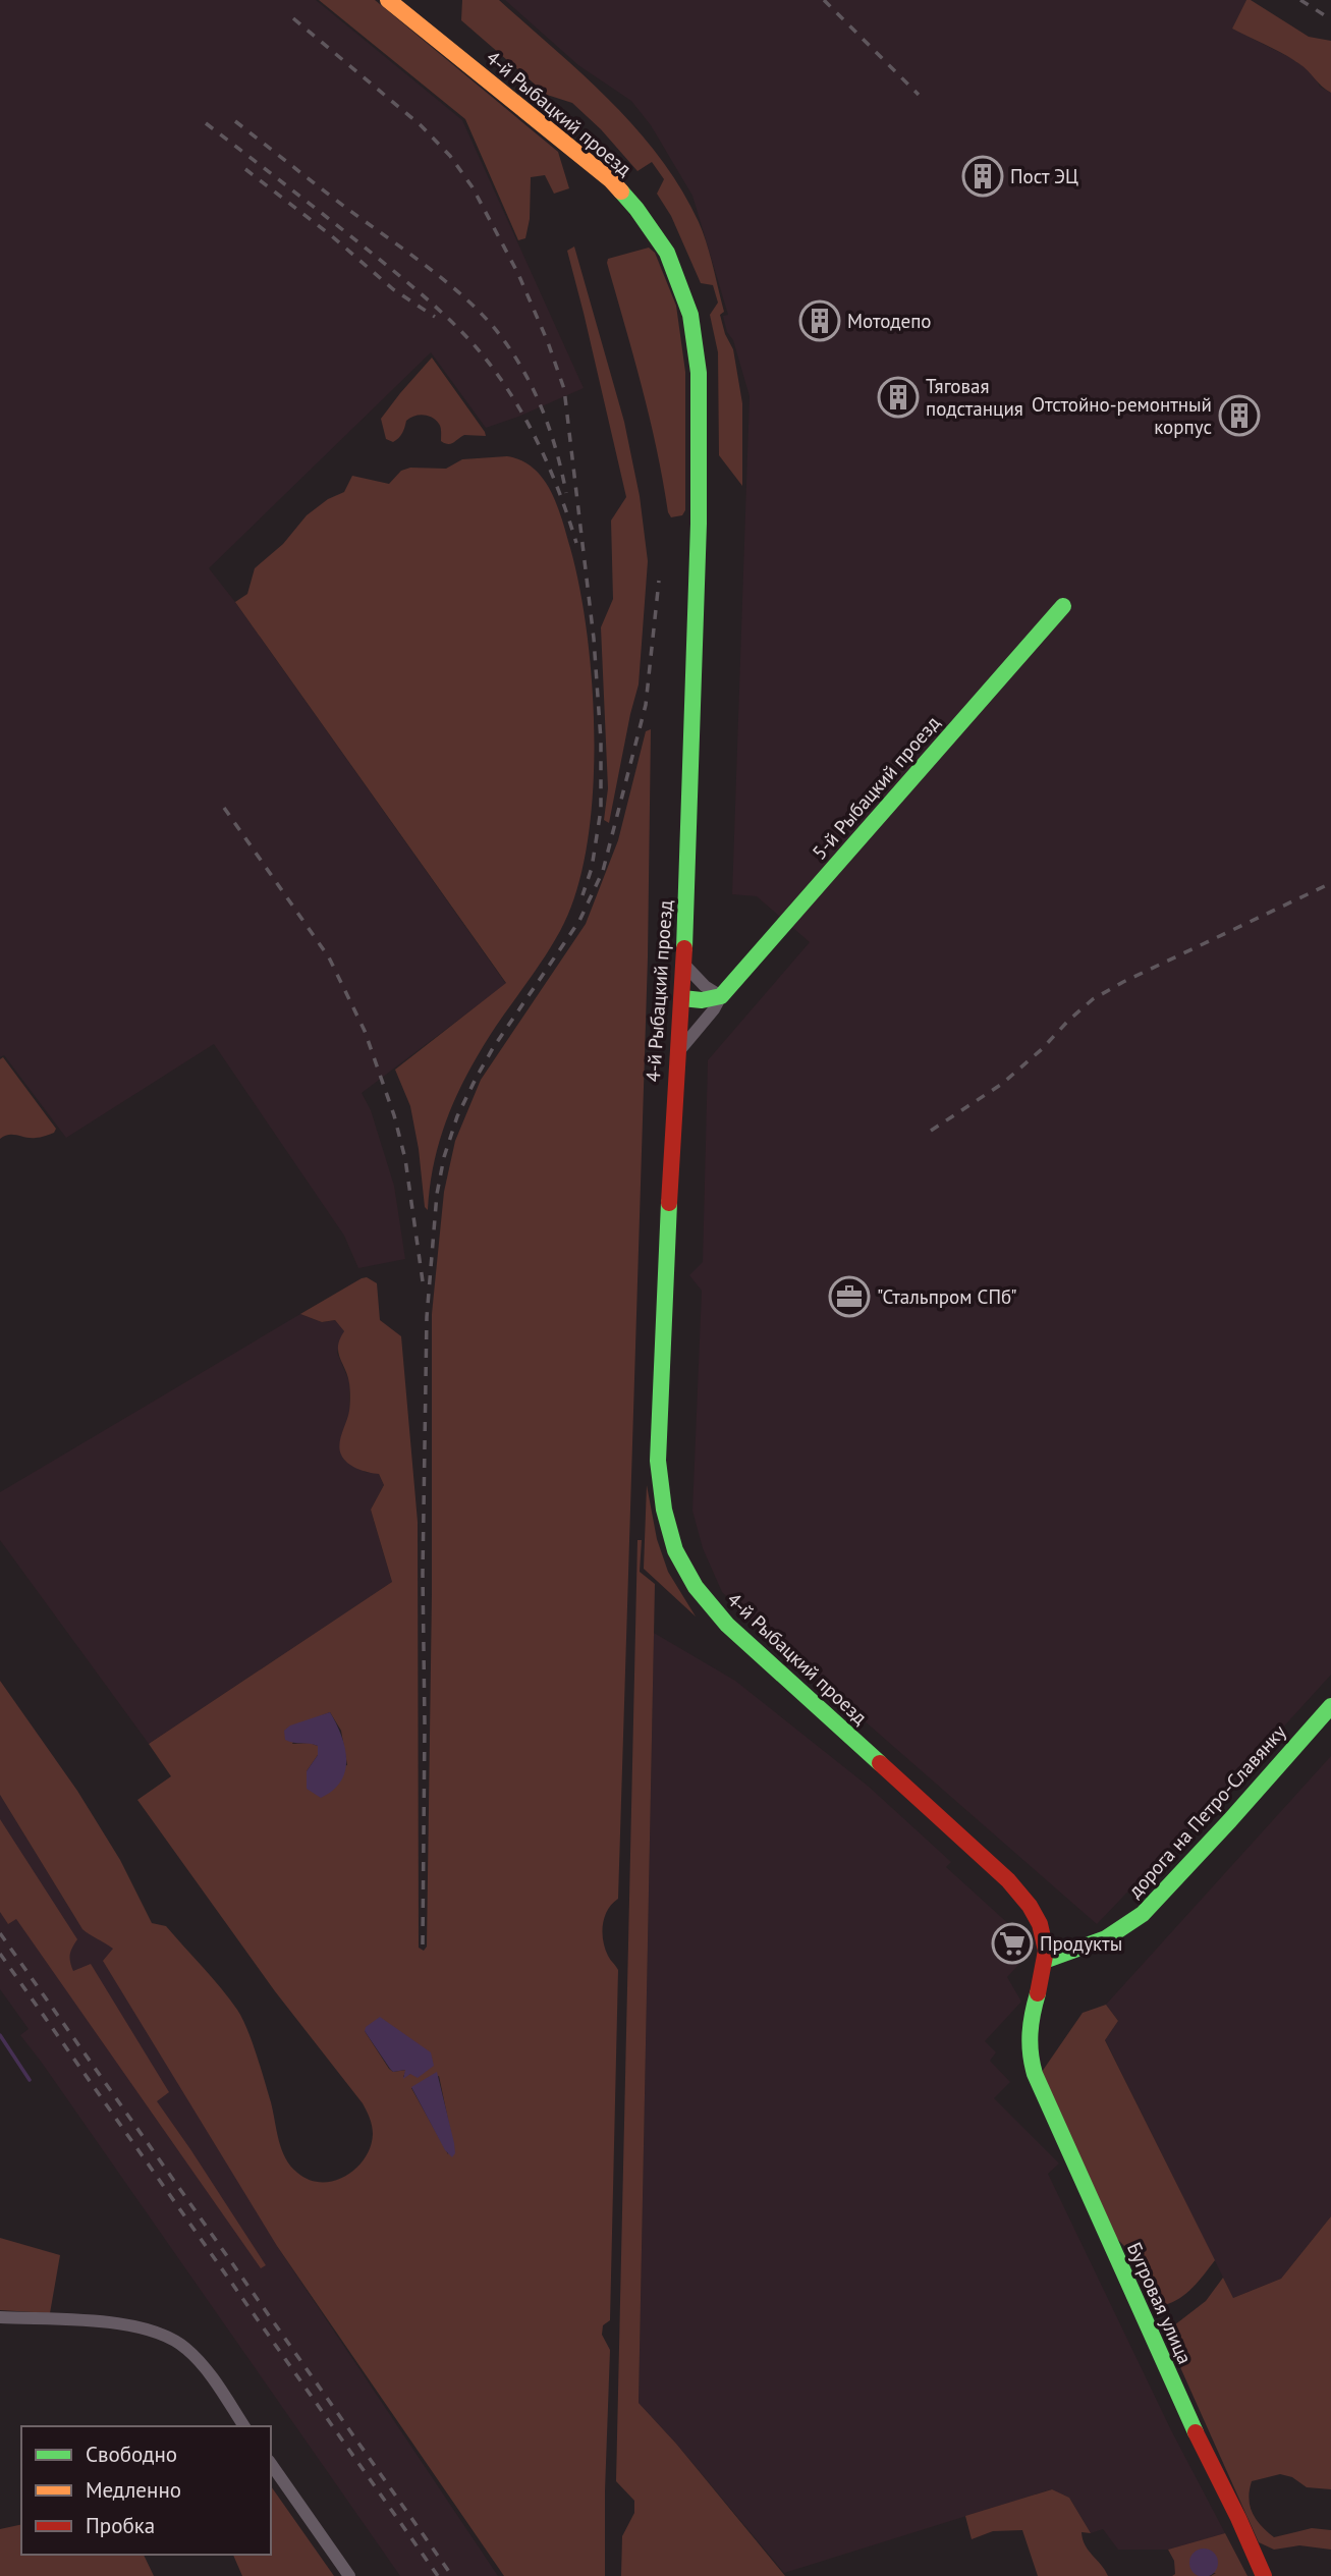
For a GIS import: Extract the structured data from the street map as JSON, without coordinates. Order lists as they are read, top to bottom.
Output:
{
  "streets": {
    "street": [
      "4-й Рыбацкий проезд",
      "5-й Рыбацкий проезд",
      "дорога на Петро-Славянку",
      "Бугровая улица"
    ]
  },
  "crossings": [
    ["4-й Рыбацкий проезд", "5-й Рыбацкий проезд"],
    ["4-й Рыбацкий проезд", "дорога на Петро-Славянку"],
    ["4-й Рыбацкий проезд", "Бугровая улица"],
    ["дорога на Петро-Славянку", "Бугровая улица"]
  ],
  "places": {
    "building": [
      "Пост ЭЦ",
      "Мотодепо",
      "Тяговая подстанция",
      "Отстойно-ремонтный корпус"
    ],
    "office": ["\"Стальпром СПб\""],
    "supermarket": ["Продукты"]
  },
  "legend": ["Свободно", "Медленно", "Пробка"]
}
